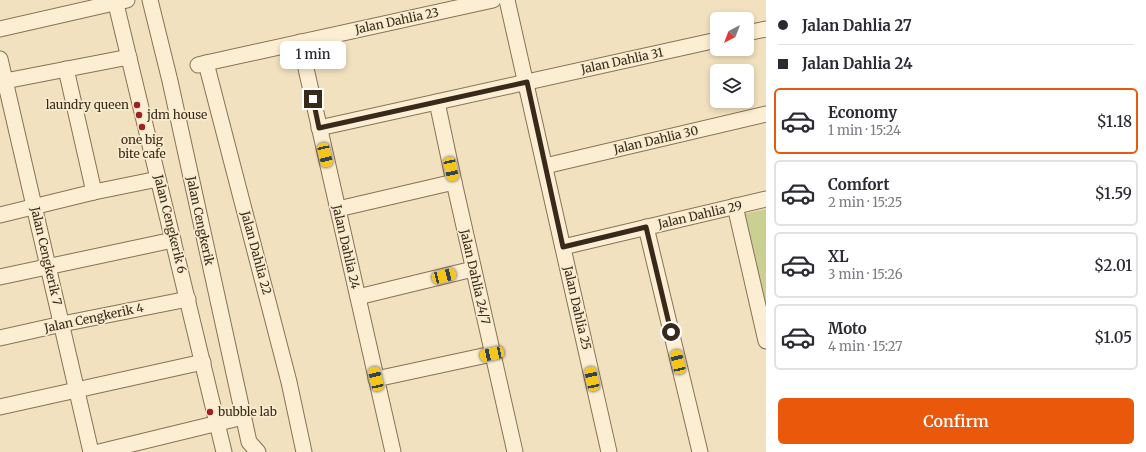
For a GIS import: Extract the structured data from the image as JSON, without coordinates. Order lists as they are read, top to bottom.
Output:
{
  "streets": {
    "street": [
      "Jalan Dahlia 23",
      "Jalan Dahlia 31",
      "Jalan Dahlia 30",
      "Jalan Dahlia 29",
      "Jalan Cengkerik",
      "Jalan Cengkerik 6",
      "Jalan Dahlia 24",
      "Jalan Dahlia 22",
      "Jalan Cengkerik 7",
      "Jalan Dahlia 24/7",
      "Jalan Dahlia 25",
      "Jalan Cengkerik 4"
    ]
  },
  "crossings": [
    ["Jalan Dahlia 23", "Jalan Dahlia 24"],
    ["Jalan Dahlia 23", "Jalan Dahlia 22"],
    ["Jalan Dahlia 31", "Jalan Dahlia 24"],
    ["Jalan Dahlia 31", "Jalan Dahlia 24/7"],
    ["Jalan Dahlia 31", "Jalan Dahlia 25"],
    ["Jalan Dahlia 30", "Jalan Dahlia 25"],
    ["Jalan Dahlia 29", "Jalan Dahlia 25"],
    ["Jalan Cengkerik 6", "Jalan Cengkerik 4"],
    ["Jalan Cengkerik 7", "Jalan Cengkerik 4"]
  ],
  "places": [
    "laundry queen",
    "jdm house",
    "one big bite cafe",
    "bubble lab"
  ],
  "north": "bottom left",
  "page": {
    "banner": ["Jalan Dahlia 27", "Jalan Dahlia 24"],
    "bubble": "1 min",
    "list": [
      {
        "name": "Economy",
        "note": "1 min · 15:24",
        "value": "$1.18"
      },
      {
        "name": "Comfort",
        "note": "2 min · 15:25",
        "value": "$1.59"
      },
      {
        "name": "XL",
        "note": "3 min · 15:26",
        "value": "$2.01"
      },
      {
        "name": "Moto",
        "note": "4 min · 15:27",
        "value": "$1.05"
      }
    ],
    "buttons": "Confirm"
  }
}
